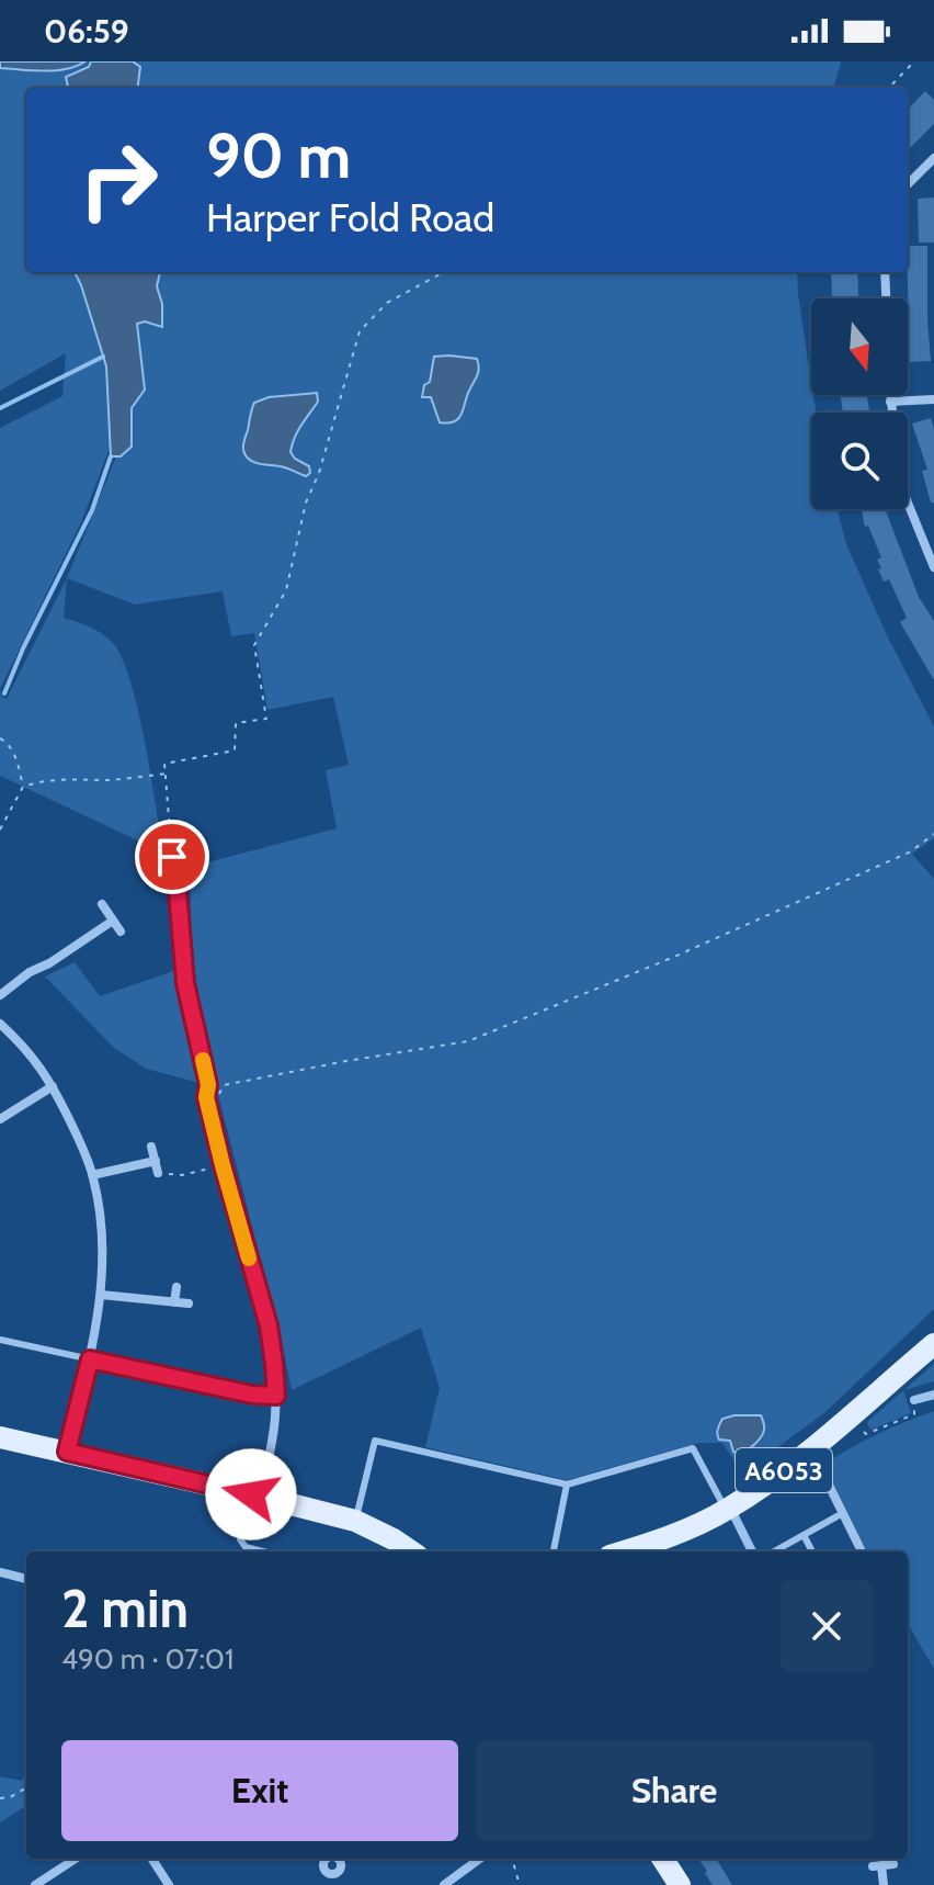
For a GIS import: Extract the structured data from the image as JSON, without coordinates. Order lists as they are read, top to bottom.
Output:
{
  "streets": {
    "main road": ["A6053"]
  },
  "north": "bottom",
  "page": {
    "status": "06:59",
    "turn": ["90 m", "Harper Fold Road"],
    "heading": ["2 min", "490 m · 07:01"],
    "buttons": ["Exit", "Share"]
  }
}
